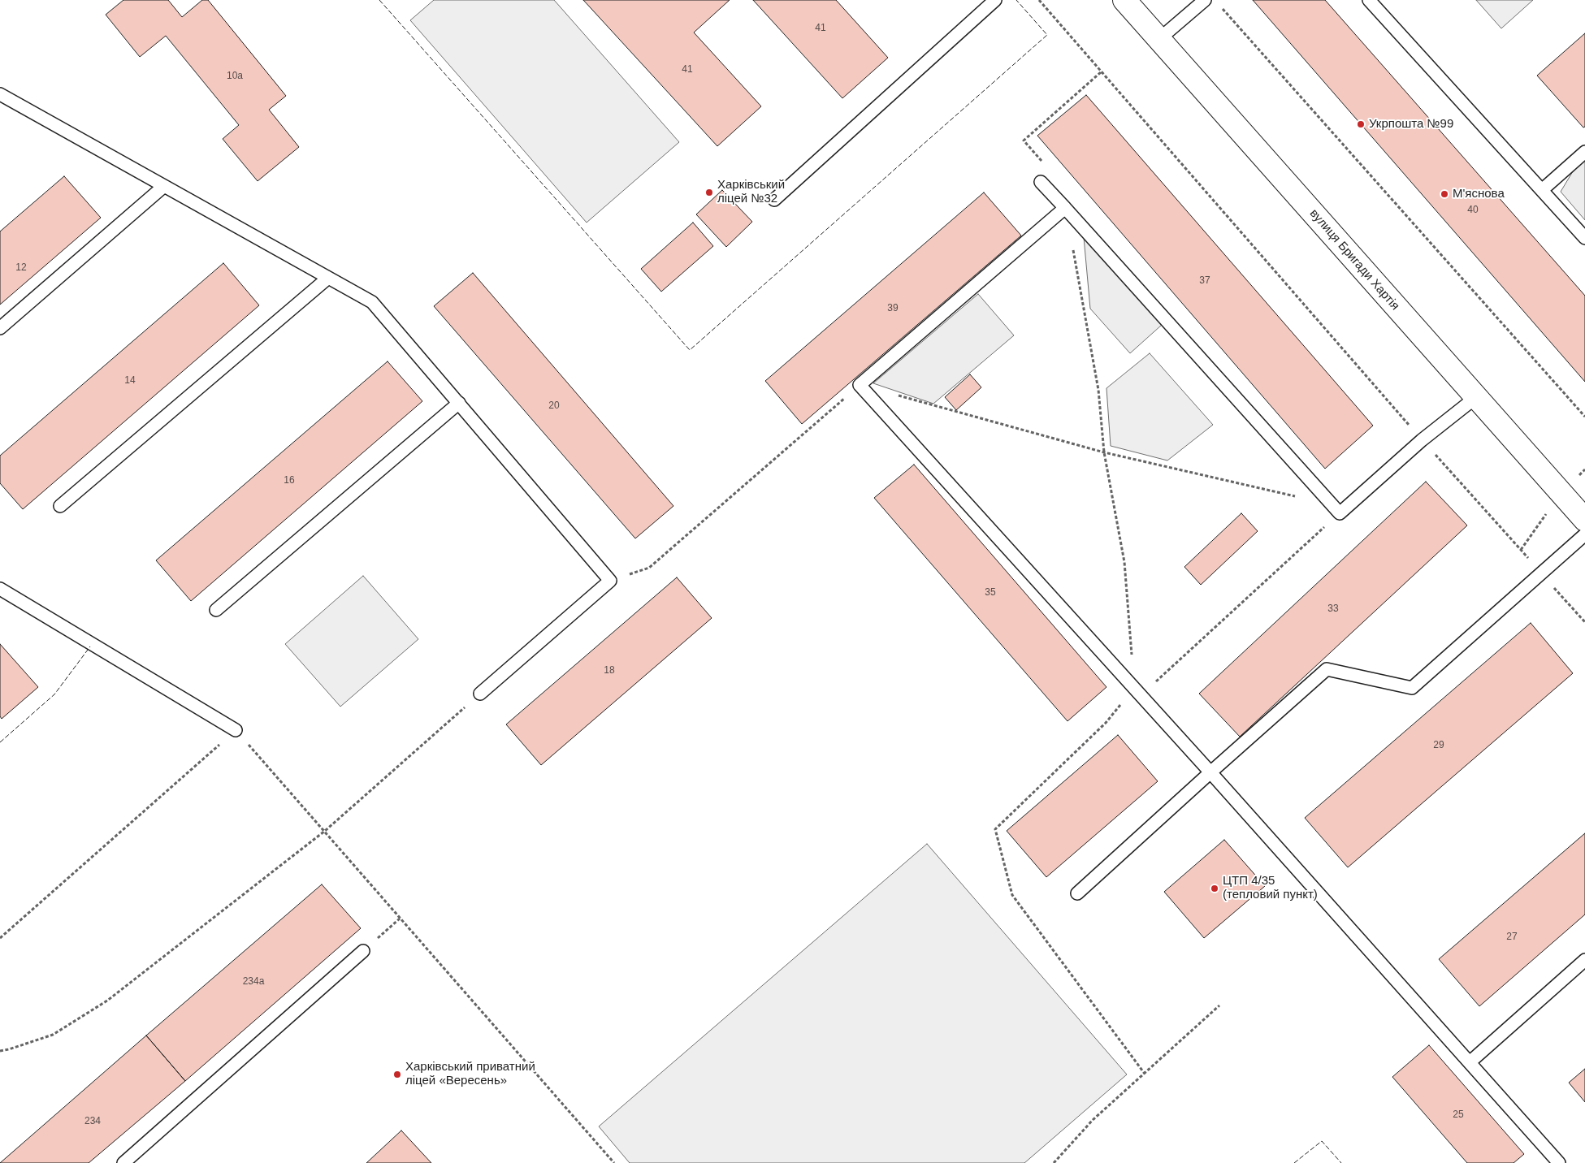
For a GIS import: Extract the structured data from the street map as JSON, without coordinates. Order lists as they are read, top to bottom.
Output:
{
  "streets": {
    "street": ["вулиця Бригади Хартія"]
  },
  "places": [
    "Укрпошта №99",
    "Харківський ліцей №32",
    "М'яснова",
    "ЦТП 4/35 (тепловий пункт)",
    "Харківський приватний ліцей «Вересень»"
  ],
  "house_numbers": [
    "41",
    "41",
    "10а",
    "40",
    "12",
    "37",
    "39",
    "14",
    "20",
    "16",
    "35",
    "33",
    "18",
    "29",
    "27",
    "234а",
    "25",
    "234"
  ]
}
